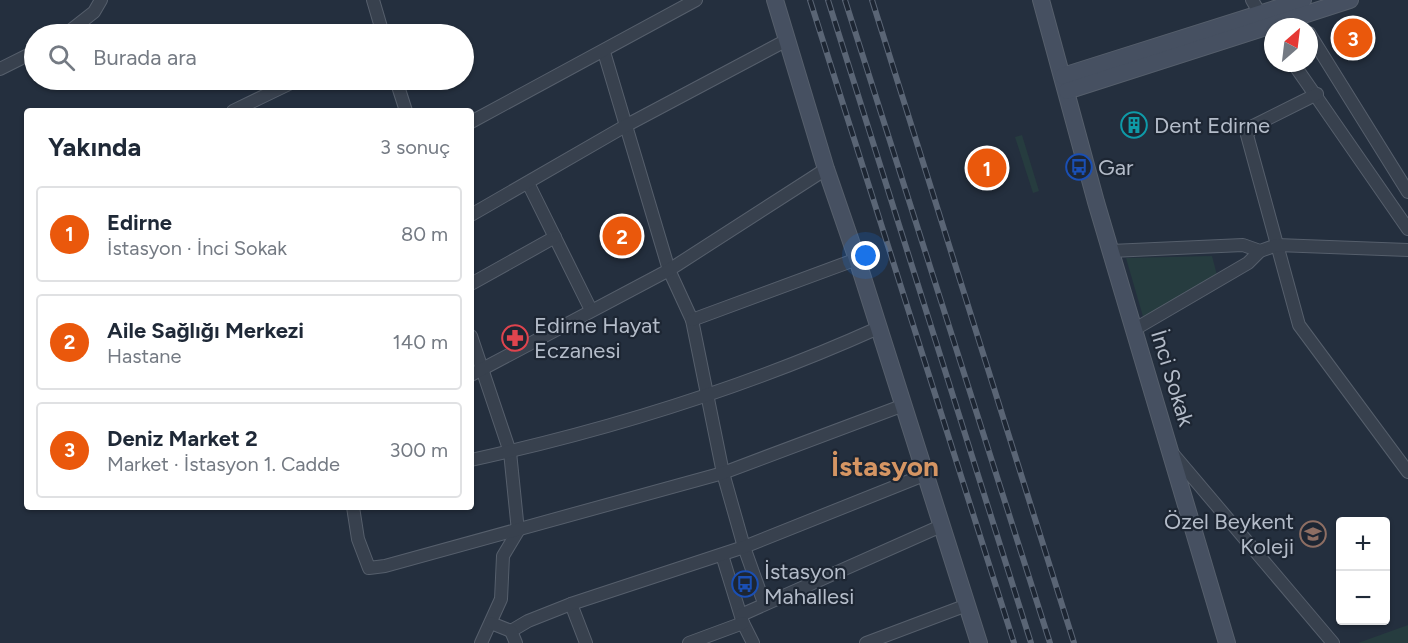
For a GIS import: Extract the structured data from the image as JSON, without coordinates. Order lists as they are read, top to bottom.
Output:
{
  "streets": {
    "main road": ["İnci Sokak"]
  },
  "districts": ["İstasyon"],
  "places": {
    "building": ["Dent Edirne"],
    "bus stop": ["Gar", "İstasyon Mahallesi"],
    "pharmacy": ["Edirne Hayat Eczanesi"],
    "school or university": ["Özel Beykent Koleji"]
  },
  "north": "top right",
  "page": {
    "pins": ["3", "1", "2"],
    "search": "Burada ara",
    "heading": ["Yakında", "3 sonuç"],
    "list": [
      {
        "mark": "1",
        "name": "Edirne",
        "note": "İstasyon · İnci Sokak",
        "value": "80 m"
      },
      {
        "mark": "2",
        "name": "Aile Sağlığı Merkezi",
        "note": "Hastane",
        "value": "140 m"
      },
      {
        "mark": "3",
        "name": "Deniz Market 2",
        "note": "Market · İstasyon 1. Cadde",
        "value": "300 m"
      }
    ],
    "map_buttons": ["+", "−"]
  }
}
